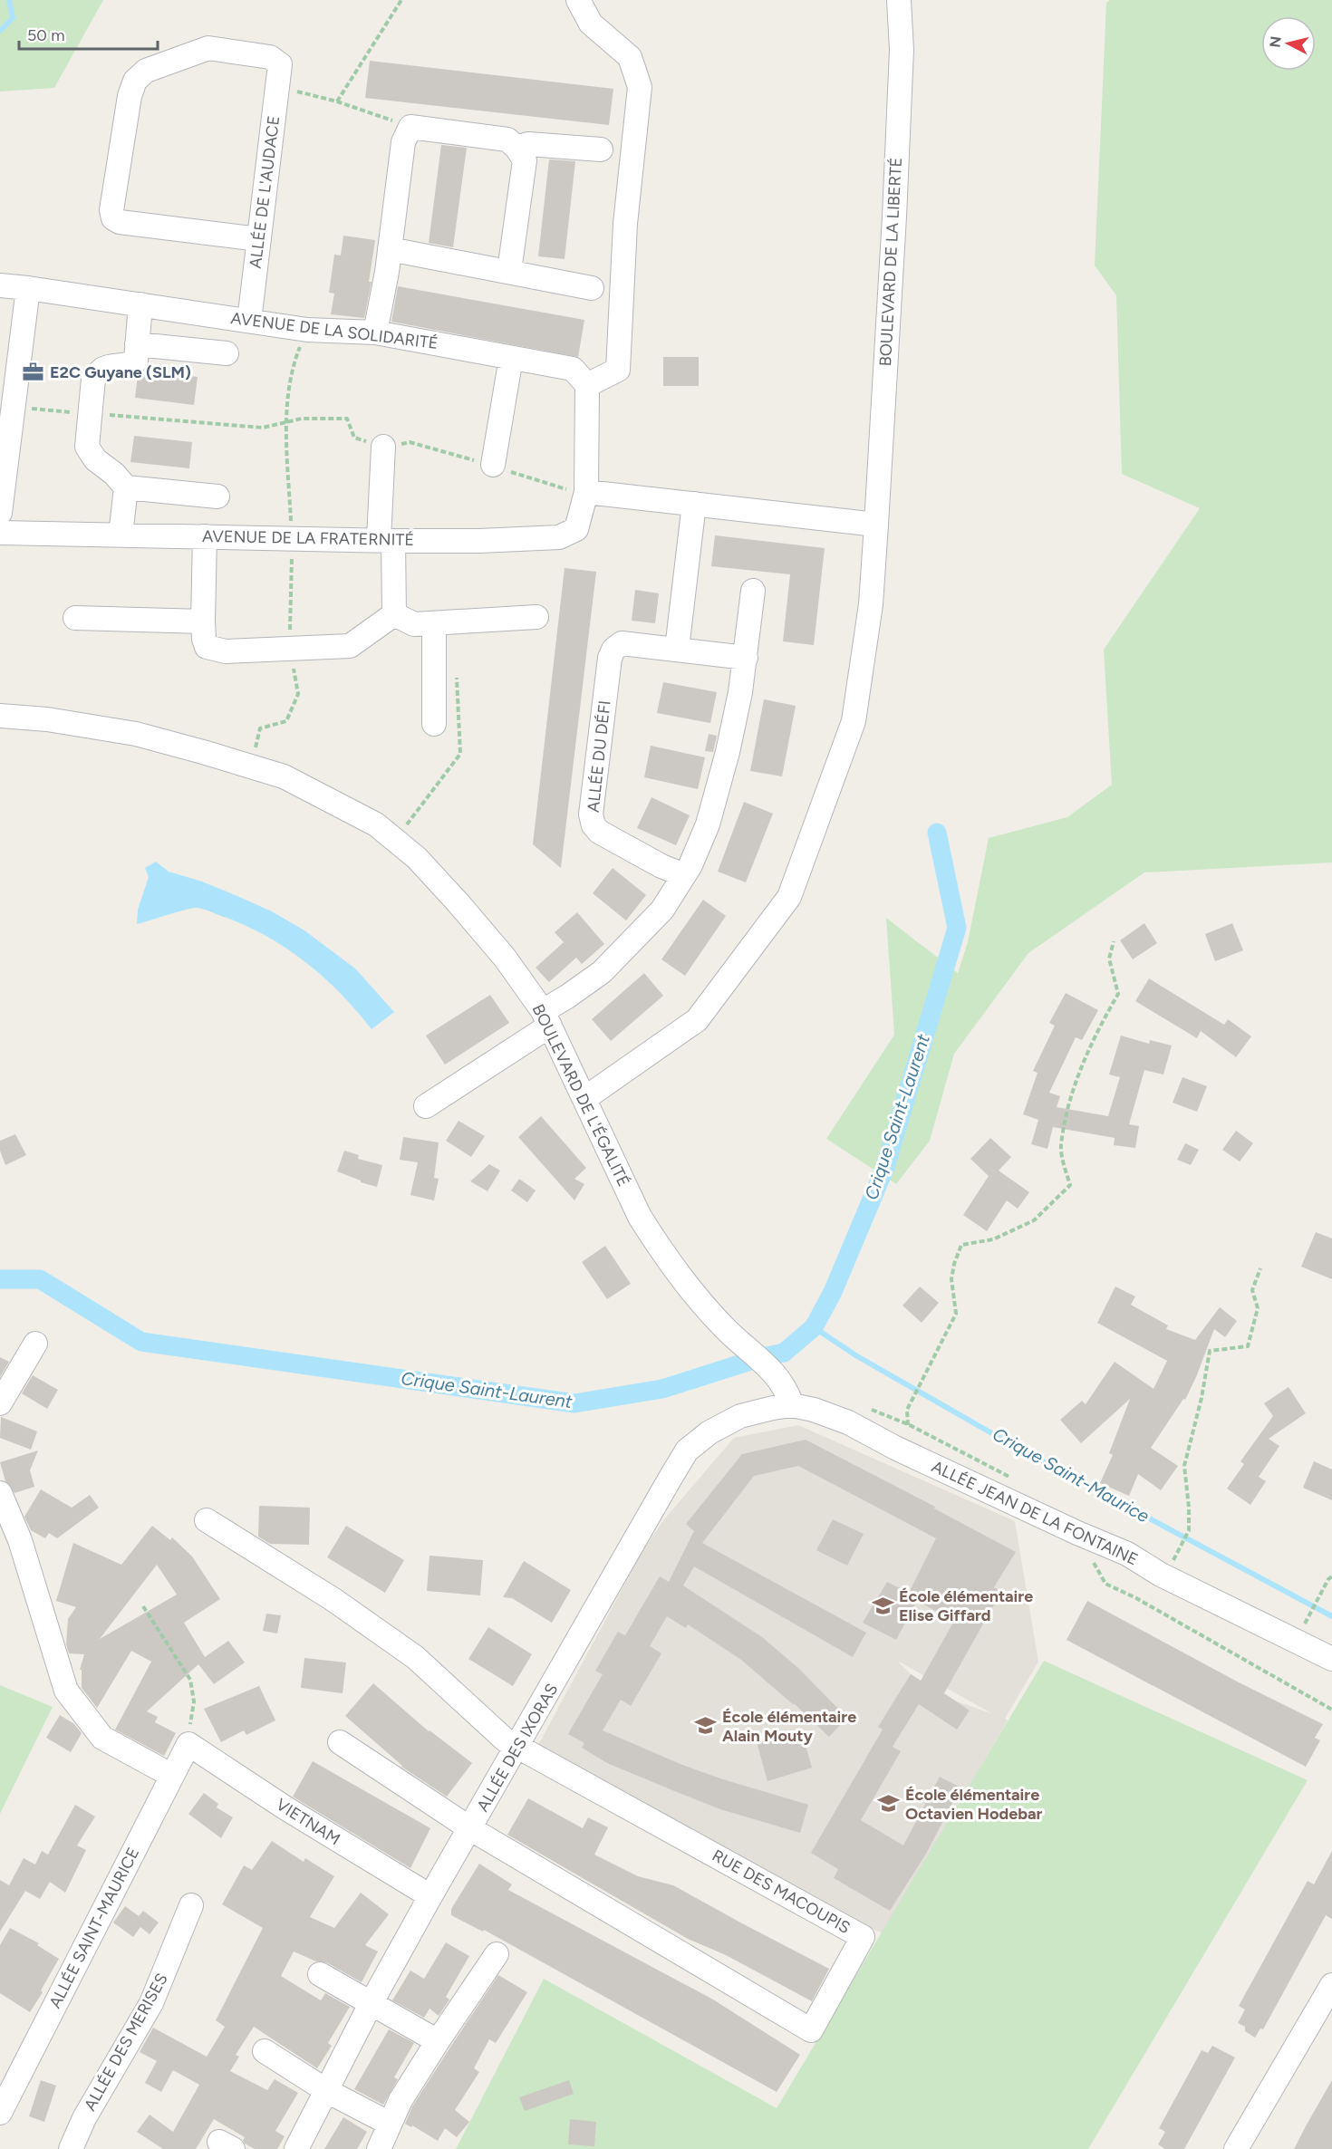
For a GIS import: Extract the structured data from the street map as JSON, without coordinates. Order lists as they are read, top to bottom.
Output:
{
  "streets": {
    "street": [
      "ALLÉE DE L'AUDACE",
      "BOULEVARD DE LA LIBERTÉ",
      "AVENUE DE LA SOLIDARITÉ",
      "AVENUE DE LA FRATERNITÉ",
      "ALLÉE DU DÉFI",
      "BOULEVARD DE L'ÉGALITÉ",
      "ALLÉE JEAN DE LA FONTAINE",
      "ALLÉE DES IXORAS",
      "VIETNAM",
      "RUE DES MACOUPIS",
      "ALLÉE SAINT-MAURICE",
      "ALLÉE DES MERISES"
    ]
  },
  "crossings": [
    ["ALLÉE DE L'AUDACE", "AVENUE DE LA SOLIDARITÉ"],
    ["BOULEVARD DE LA LIBERTÉ", "BOULEVARD DE L'ÉGALITÉ"],
    ["BOULEVARD DE L'ÉGALITÉ", "ALLÉE JEAN DE LA FONTAINE"],
    ["BOULEVARD DE L'ÉGALITÉ", "ALLÉE DES IXORAS"],
    ["ALLÉE JEAN DE LA FONTAINE", "ALLÉE DES IXORAS"],
    ["ALLÉE DES IXORAS", "VIETNAM"],
    ["ALLÉE DES IXORAS", "RUE DES MACOUPIS"],
    ["VIETNAM", "ALLÉE SAINT-MAURICE"]
  ],
  "water": ["Crique Saint-Laurent", "Crique Saint-Maurice"],
  "places": {
    "office": ["E2C Guyane (SLM)"],
    "school or university": ["École élémentaire Elise Giffard", "École élémentaire Alain Mouty", "École élémentaire Octavien Hodebar"]
  },
  "scale_bar": "50 m",
  "north": "left"
}
